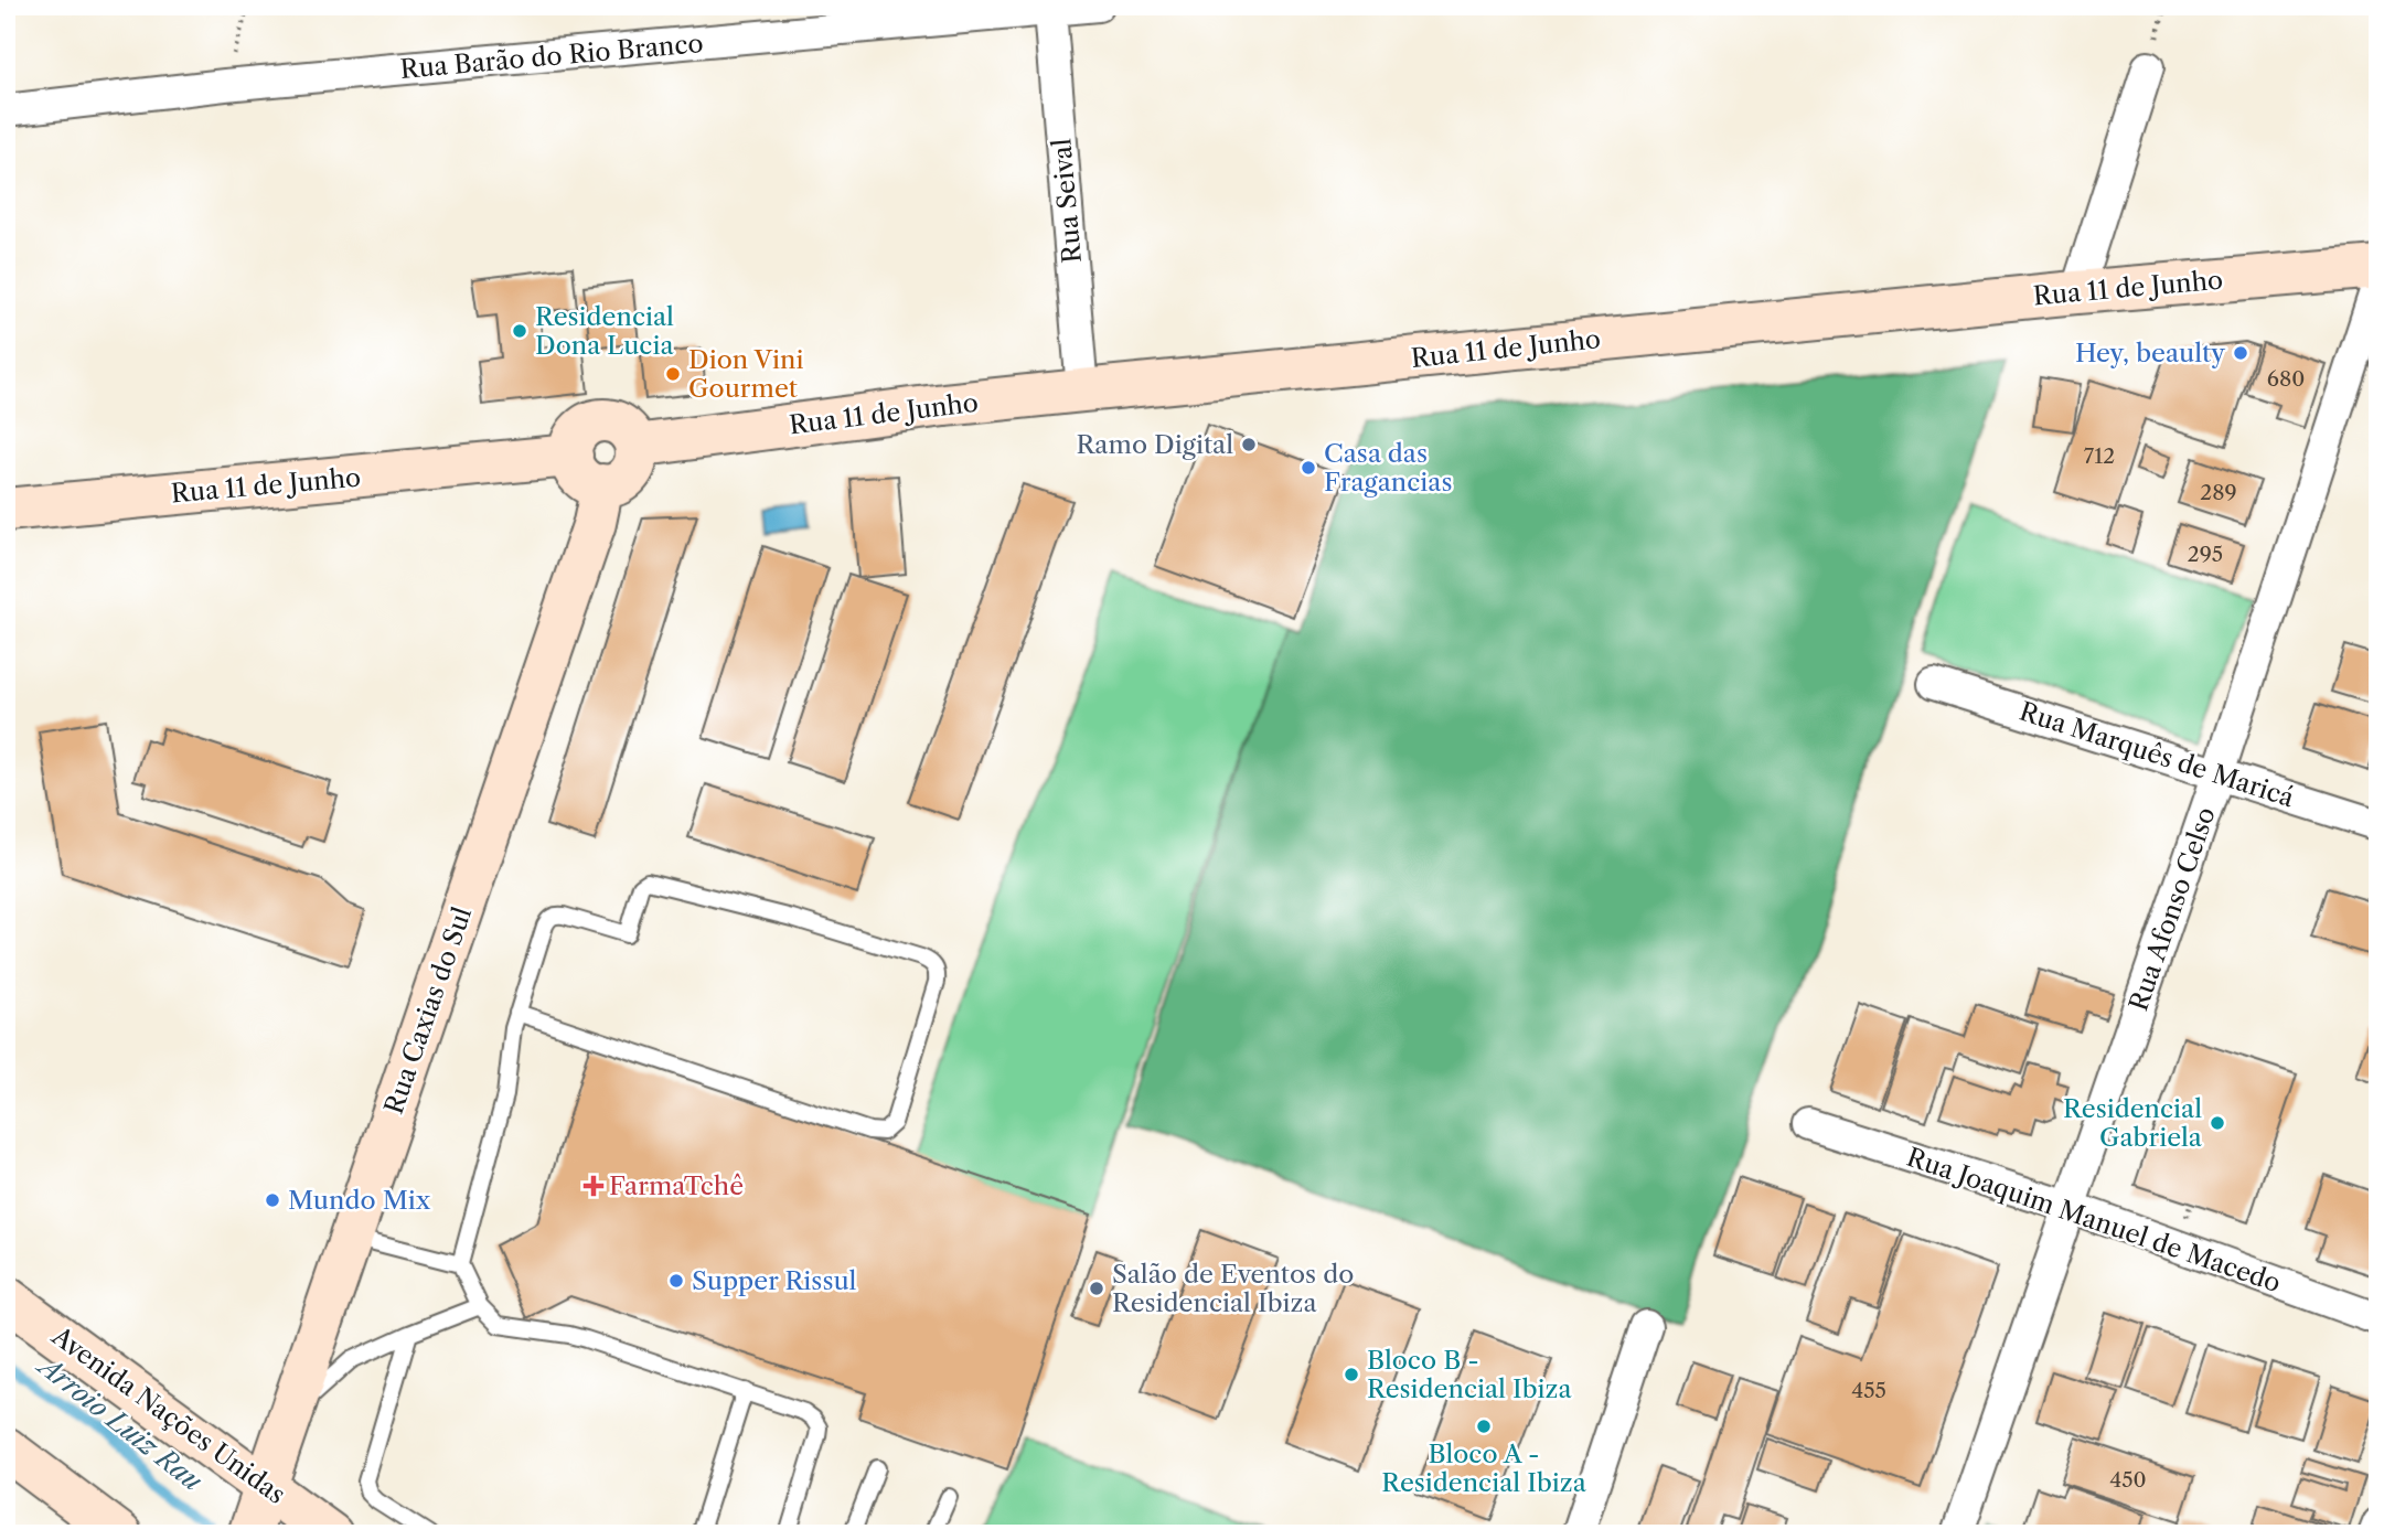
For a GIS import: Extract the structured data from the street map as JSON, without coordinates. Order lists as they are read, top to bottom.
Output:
{
  "streets": {
    "street": [
      "Rua Barão do Rio Branco",
      "Rua Seival",
      "Rua 11 de Junho",
      "Rua Marquês de Maricá",
      "Rua Afonso Celso",
      "Rua Caxias do Sul",
      "Rua Joaquim Manuel de Macedo",
      "Avenida Nações Unidas"
    ]
  },
  "crossings": [
    ["Rua Barão do Rio Branco", "Rua Seival"],
    ["Rua Seival", "Rua 11 de Junho"],
    ["Rua 11 de Junho", "Rua Caxias do Sul"],
    ["Rua Marquês de Maricá", "Rua Afonso Celso"],
    ["Rua Afonso Celso", "Rua Joaquim Manuel de Macedo"],
    ["Rua Caxias do Sul", "Avenida Nações Unidas"]
  ],
  "water": ["Arroio Luiz Rau"],
  "places": {
    "other": [
      "Residencial Dona Lucia",
      "Hey, beaulty",
      "Dion Vini Gourmet",
      "Ramo Digital",
      "Casa das Fragancias",
      "Residencial Gabriela",
      "Mundo Mix",
      "Supper Rissul",
      "Salão de Eventos do Residencial Ibiza",
      "Bloco B - Residencial Ibiza",
      "Bloco A - Residencial Ibiza"
    ],
    "health": ["FarmaTchê"]
  },
  "house_numbers": [
    "680",
    "712",
    "289",
    "295",
    "455",
    "450"
  ]
}
